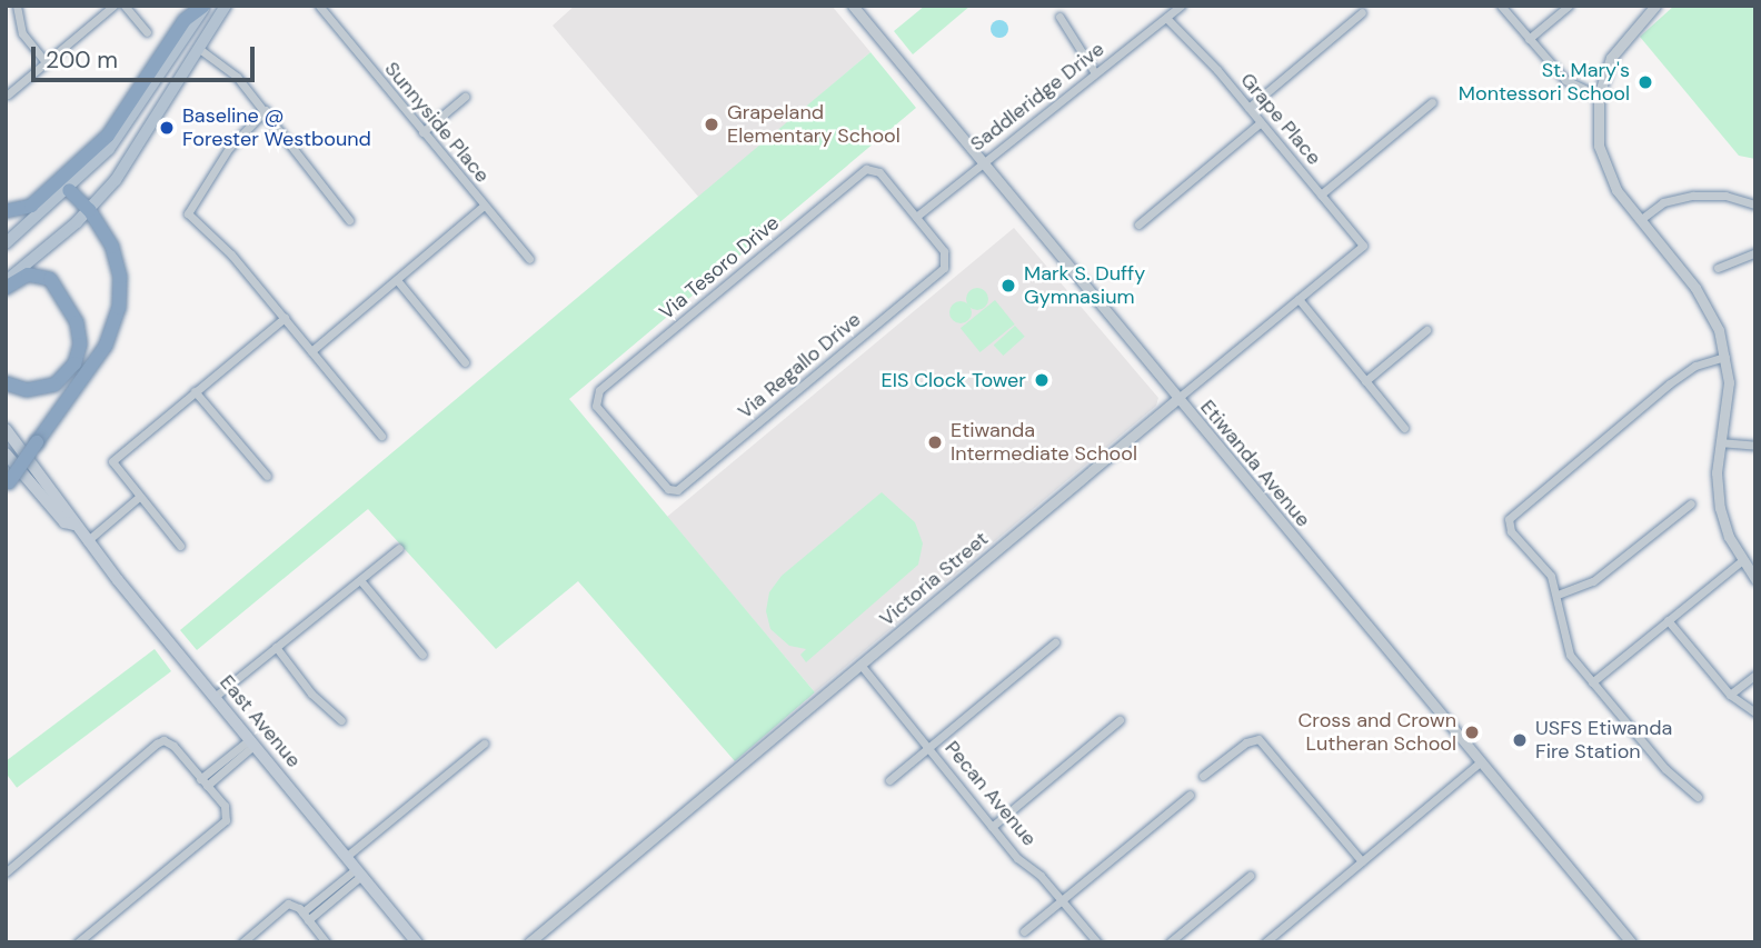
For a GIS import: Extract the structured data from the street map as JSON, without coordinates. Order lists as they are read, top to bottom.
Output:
{
  "streets": {
    "main road": ["East Avenue"],
    "street": [
      "Saddleridge Drive",
      "Grape Place",
      "Sunnyside Place",
      "Via Tesoro Drive",
      "Via Regallo Drive",
      "Etiwanda Avenue",
      "Victoria Street",
      "Pecan Avenue"
    ]
  },
  "crossings": [
    ["Saddleridge Drive", "Grape Place"],
    ["Saddleridge Drive", "Via Tesoro Drive"],
    ["Saddleridge Drive", "Via Regallo Drive"],
    ["Saddleridge Drive", "Etiwanda Avenue"],
    ["Grape Place", "Victoria Street"],
    ["Via Tesoro Drive", "Via Regallo Drive"],
    ["Etiwanda Avenue", "Victoria Street"],
    ["Victoria Street", "Pecan Avenue"]
  ],
  "places": [
    "St. Mary's Montessori School",
    "Grapeland Elementary School",
    "Baseline @ Forester Westbound",
    "Mark S. Duffy Gymnasium",
    "EIS Clock Tower",
    "Etiwanda Intermediate School",
    "Cross and Crown Lutheran School",
    "USFS Etiwanda Fire Station"
  ],
  "scale_bar": "200 m"
}
